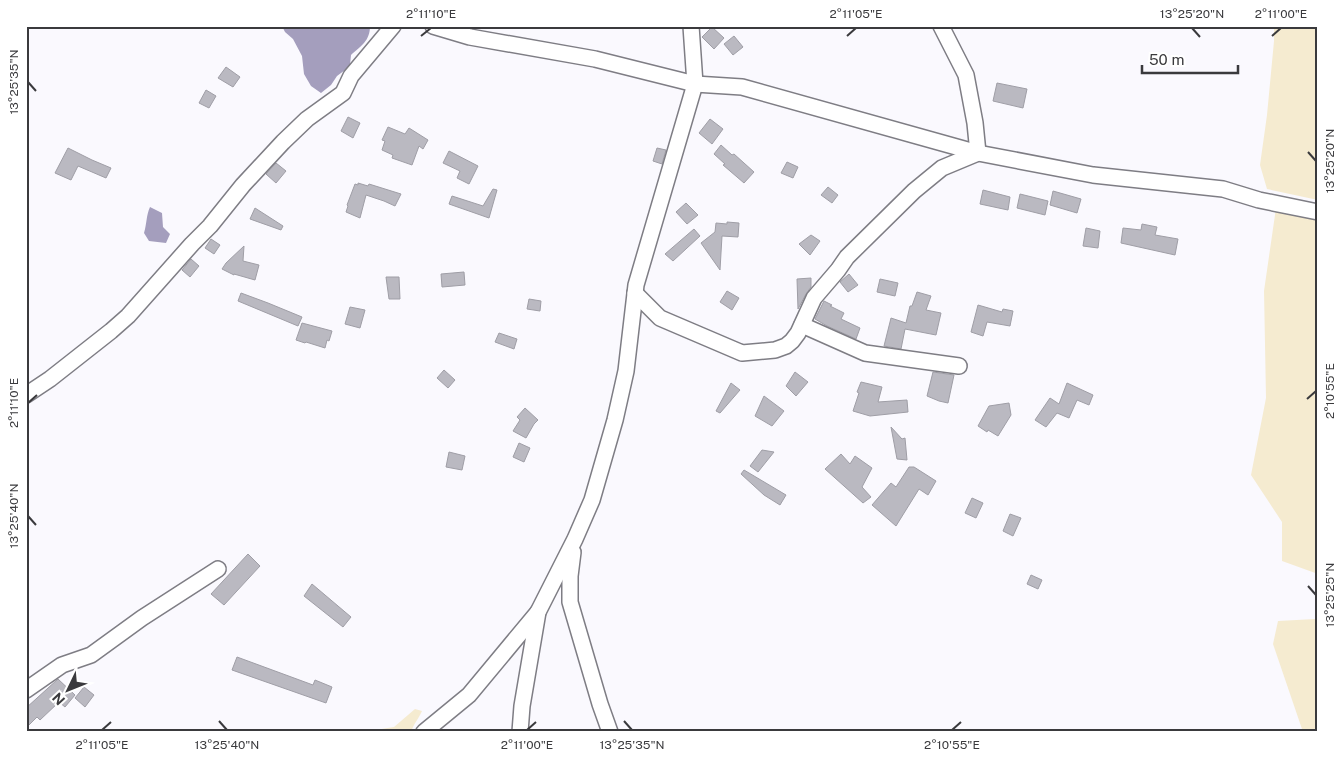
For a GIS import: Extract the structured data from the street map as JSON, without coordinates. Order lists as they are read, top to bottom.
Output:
{
  "scale_bar": "50 m",
  "north": "bottom left",
  "coordinates": [
    "2°11'10\"E",
    "2°11'05\"E",
    "13°25'20\"N",
    "2°11'00\"E",
    "13°25'35\"N",
    "2°10'55\"E",
    "13°25'40\"N",
    "13°25'25\"N"
  ]
}
